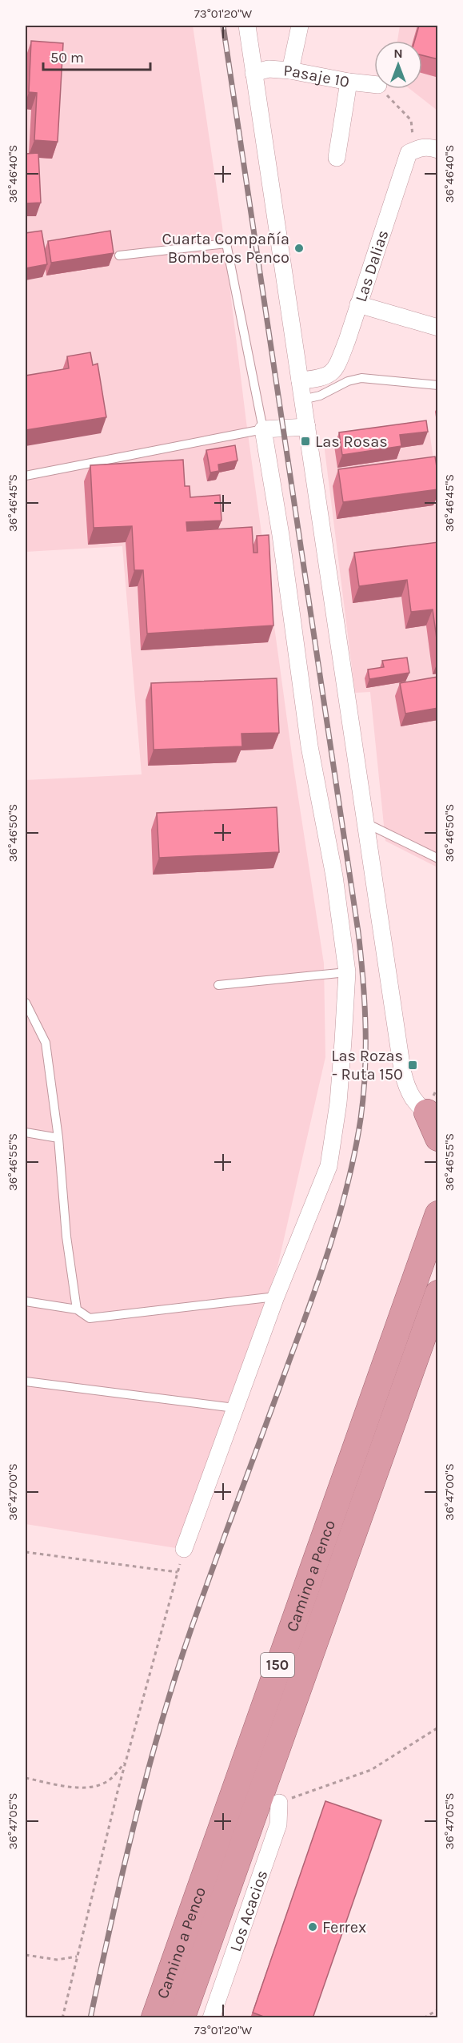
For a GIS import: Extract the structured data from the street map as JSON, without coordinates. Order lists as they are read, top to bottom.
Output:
{
  "streets": {
    "highway": ["Camino a Penco", "150"],
    "street": ["Pasaje 10", "Las Dalias", "Los Acacios"]
  },
  "places": {
    "other": ["Cuarta Compañía Bomberos Penco", "Ferrex"],
    "transit": ["Las Rosas", "Las Rozas - Ruta 150"]
  },
  "scale_bar": "50 m",
  "north": "top",
  "coordinates": [
    "73°01'20\"W",
    "36°46'40\"S",
    "36°46'45\"S",
    "36°46'50\"S",
    "36°46'55\"S",
    "36°47'00\"S",
    "36°47'05\"S"
  ]
}
